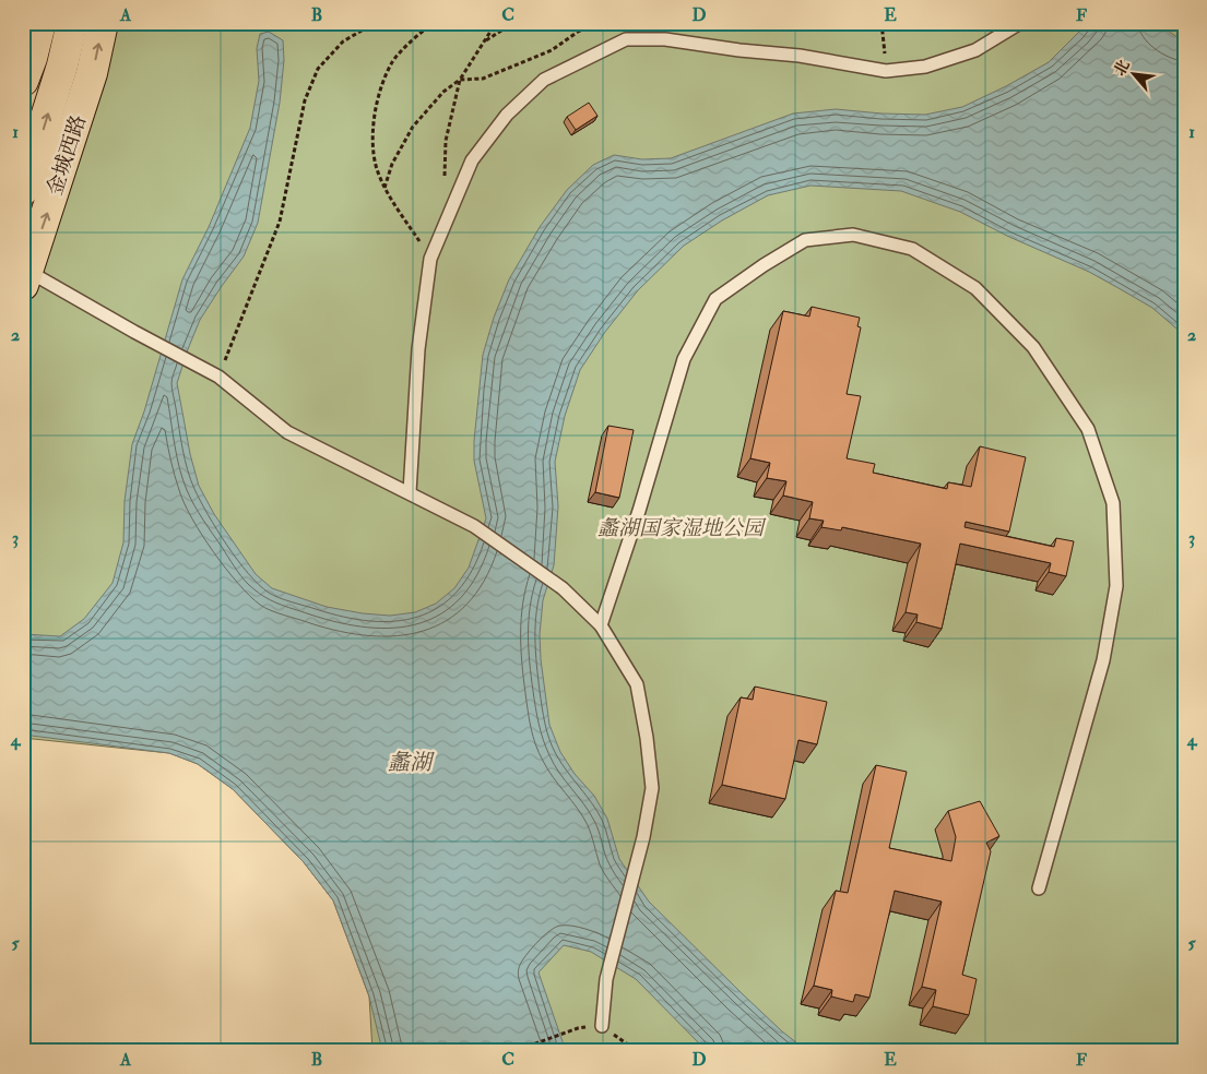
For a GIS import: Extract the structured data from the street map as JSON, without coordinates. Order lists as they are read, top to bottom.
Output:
{
  "streets": {
    "main road": ["金城西路"]
  },
  "water": ["蠡湖"],
  "parks": ["蠡湖国家湿地公园"],
  "north": "top left",
  "grid": {
    "columns": [
      "A",
      "B",
      "C",
      "D",
      "E",
      "F"
    ],
    "rows": [
      "1",
      "2",
      "3",
      "4",
      "5"
    ]
  }
}
